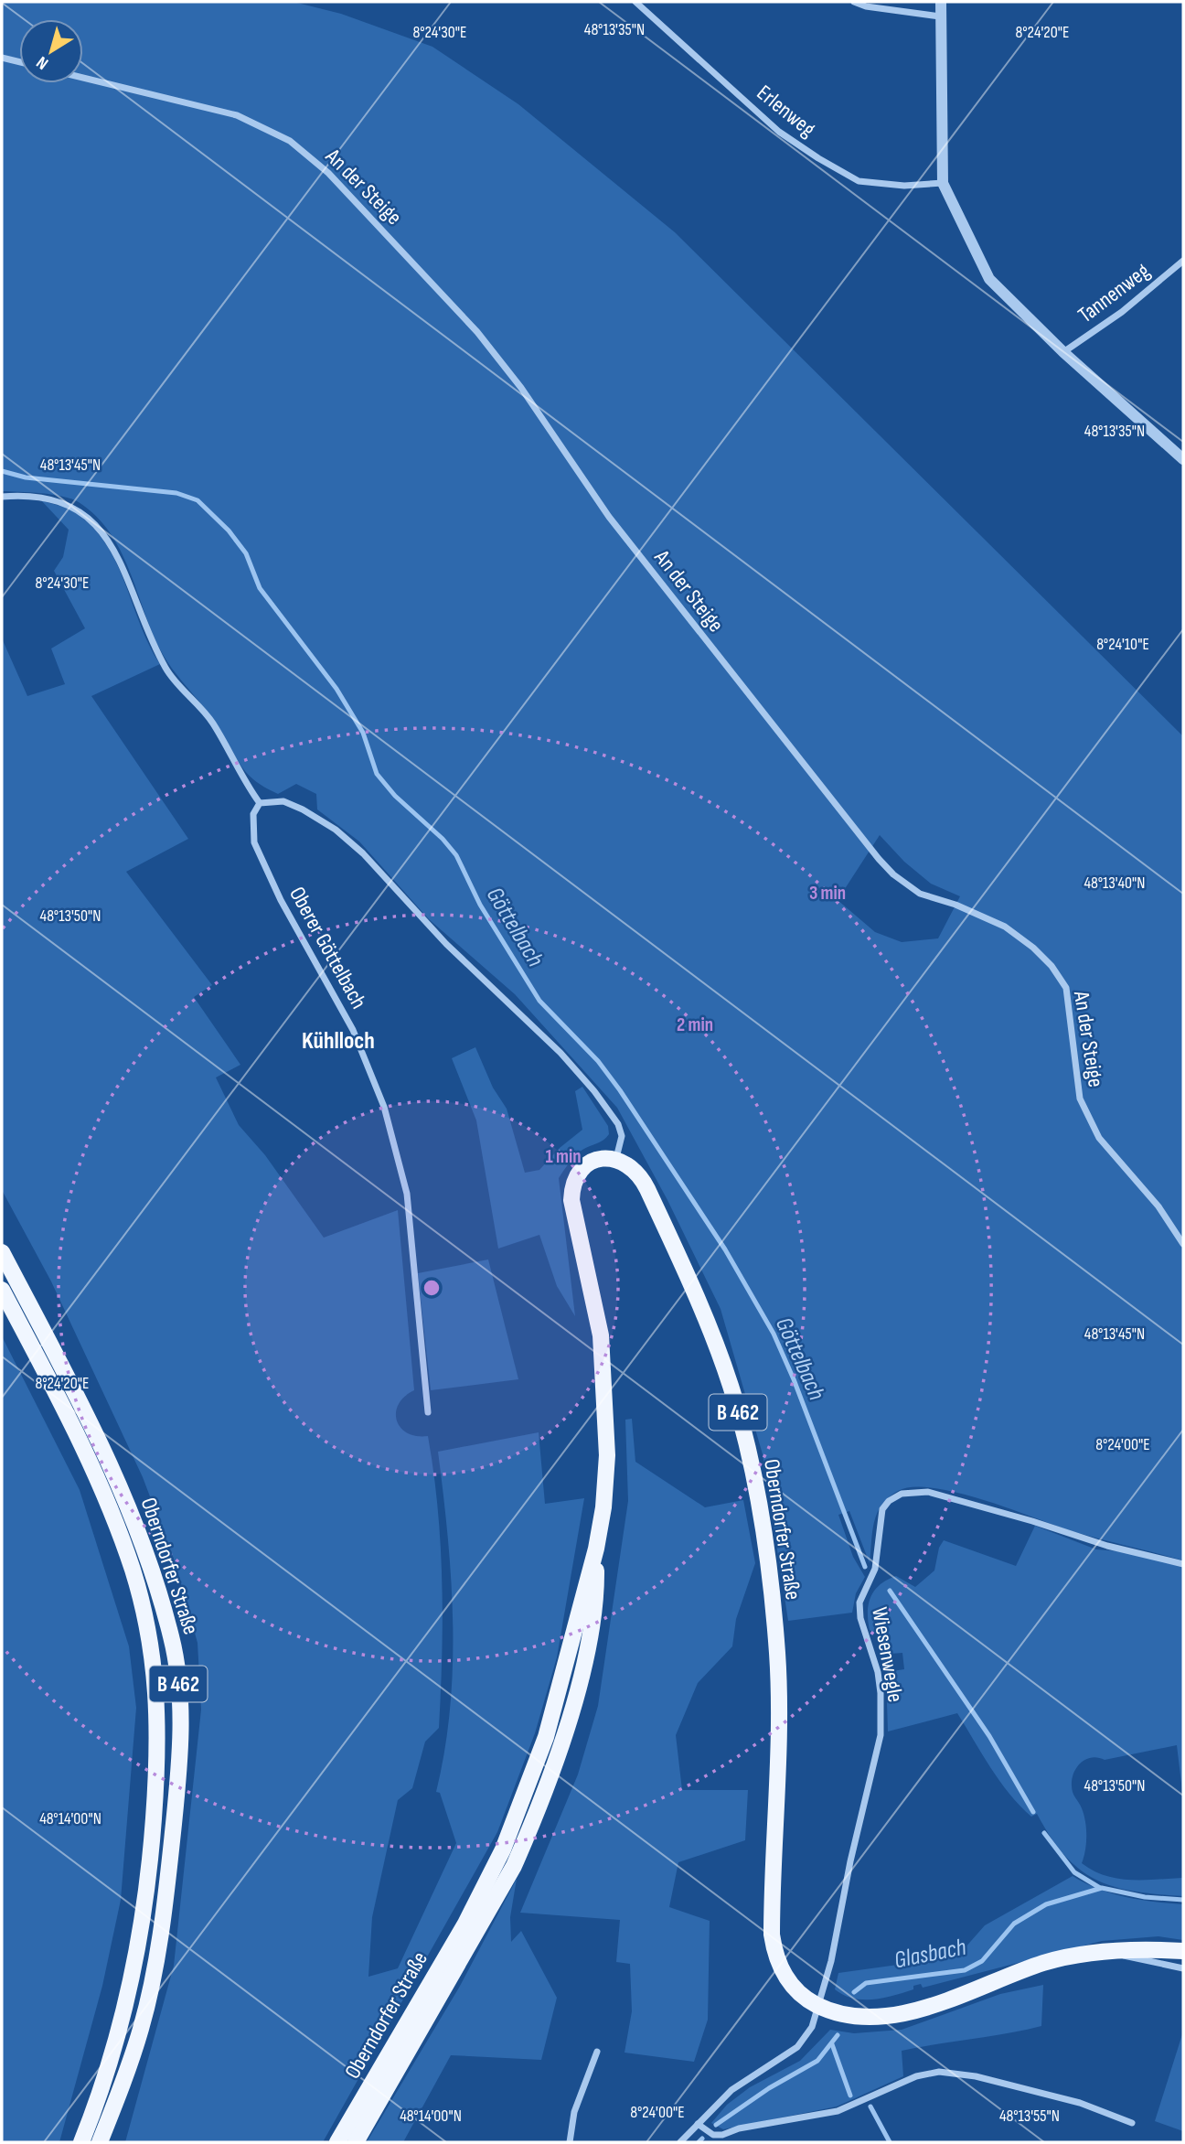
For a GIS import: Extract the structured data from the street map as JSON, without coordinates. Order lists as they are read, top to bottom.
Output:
{
  "streets": {
    "main road": ["B 462", "Oberndorfer Straße"],
    "street": [
      "Erlenweg",
      "An der Steige",
      "Tannenweg",
      "Oberer Göttelbach",
      "Wiesenwegle"
    ]
  },
  "crossings": [
    ["Oberndorfer Straße", "Wiesenwegle"]
  ],
  "districts": ["Kühlloch"],
  "water": ["Göttelbach", "Glasbach"],
  "north": "bottom left",
  "coordinates": [
    "48°13'35\"N",
    "8°24'30\"E",
    "8°24'20\"E",
    "48°13'45\"N",
    "8°24'10\"E",
    "48°13'40\"N",
    "48°13'50\"N",
    "8°24'00\"E",
    "48°14'00\"N",
    "48°13'55\"N"
  ],
  "rings": ["3 min", "2 min", "1 min"]
}
